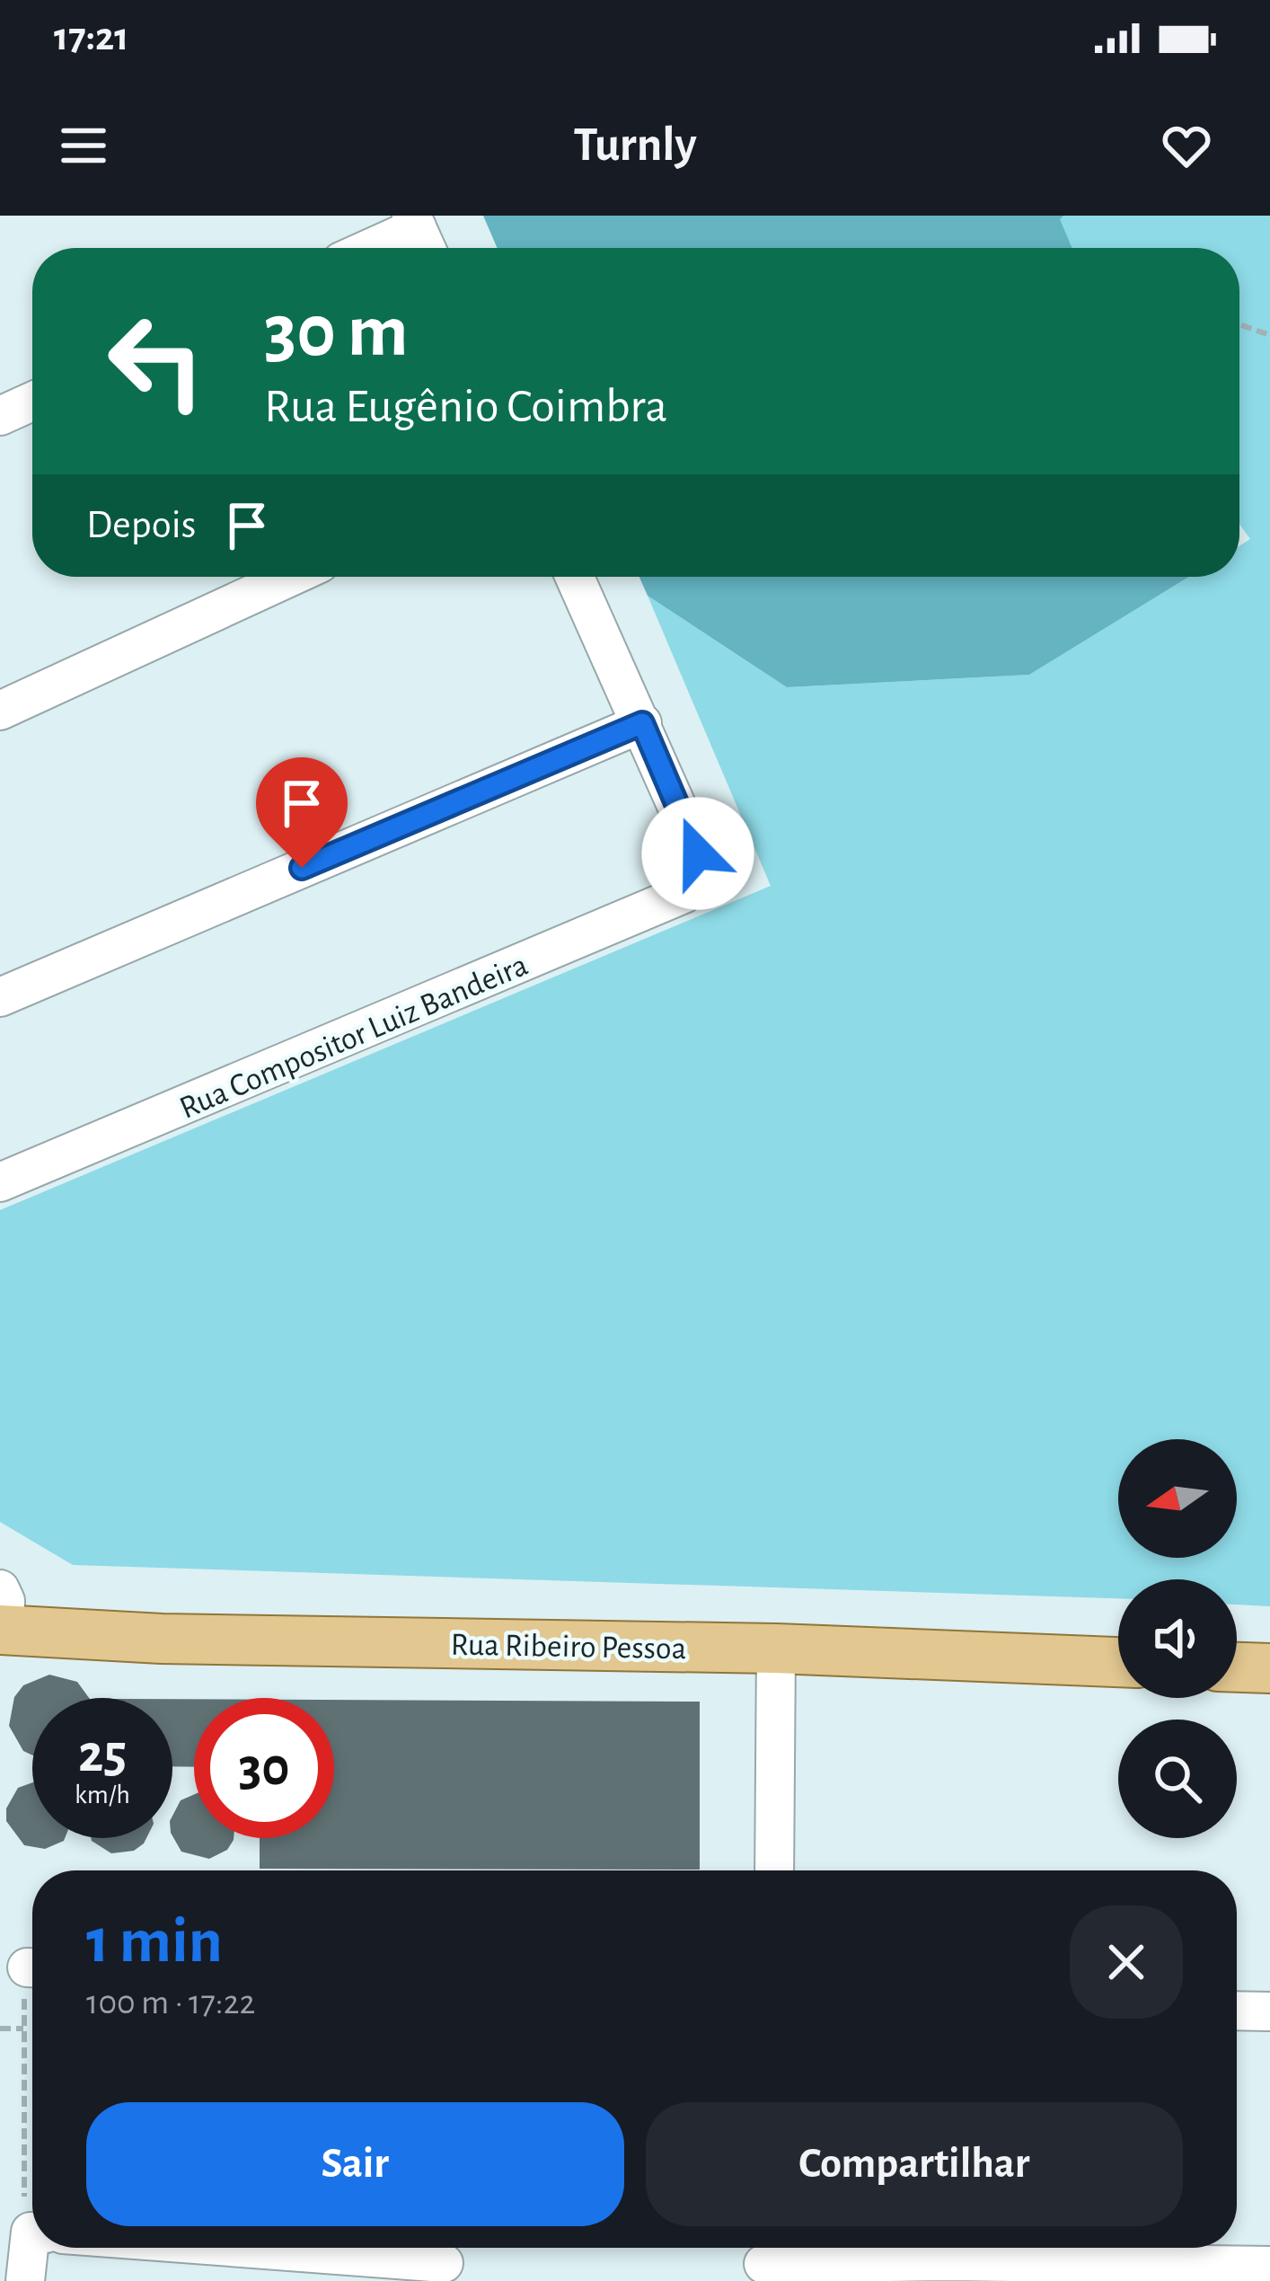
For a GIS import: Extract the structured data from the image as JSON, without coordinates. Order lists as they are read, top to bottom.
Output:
{
  "streets": {
    "main road": ["Rua Ribeiro Pessoa"],
    "street": ["Rua Compositor Luiz Bandeira"]
  },
  "north": "left",
  "page": {
    "status": "17:21",
    "header": "Turnly",
    "turn": ["30 m", "Rua Eugênio Coimbra"],
    "then": "Depois",
    "speed": "25 km/h",
    "limit": "30",
    "heading": ["1 min", "100 m · 17:22"],
    "buttons": ["Sair", "Compartilhar"]
  }
}
